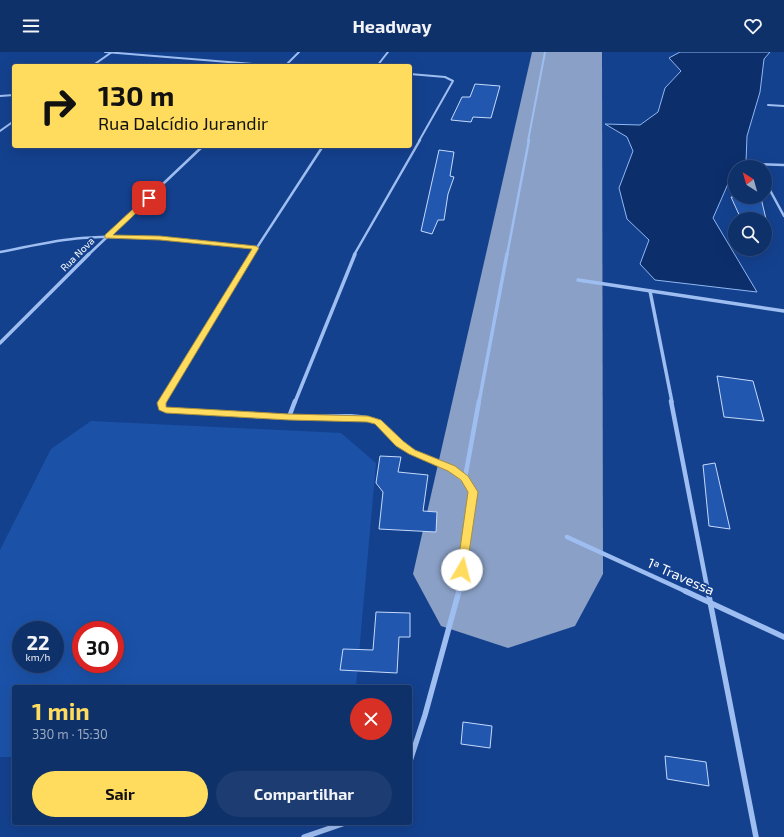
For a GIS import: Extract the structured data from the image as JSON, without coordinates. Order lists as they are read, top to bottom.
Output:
{
  "streets": {
    "street": ["Rua Nova", "1ª Travessa"]
  },
  "north": "top left",
  "page": {
    "header": "Headway",
    "turn": ["130 m", "Rua Dalcídio Jurandir"],
    "speed": "22 km/h",
    "limit": "30",
    "heading": ["1 min", "330 m · 15:30"],
    "buttons": ["Sair", "Compartilhar"]
  }
}
